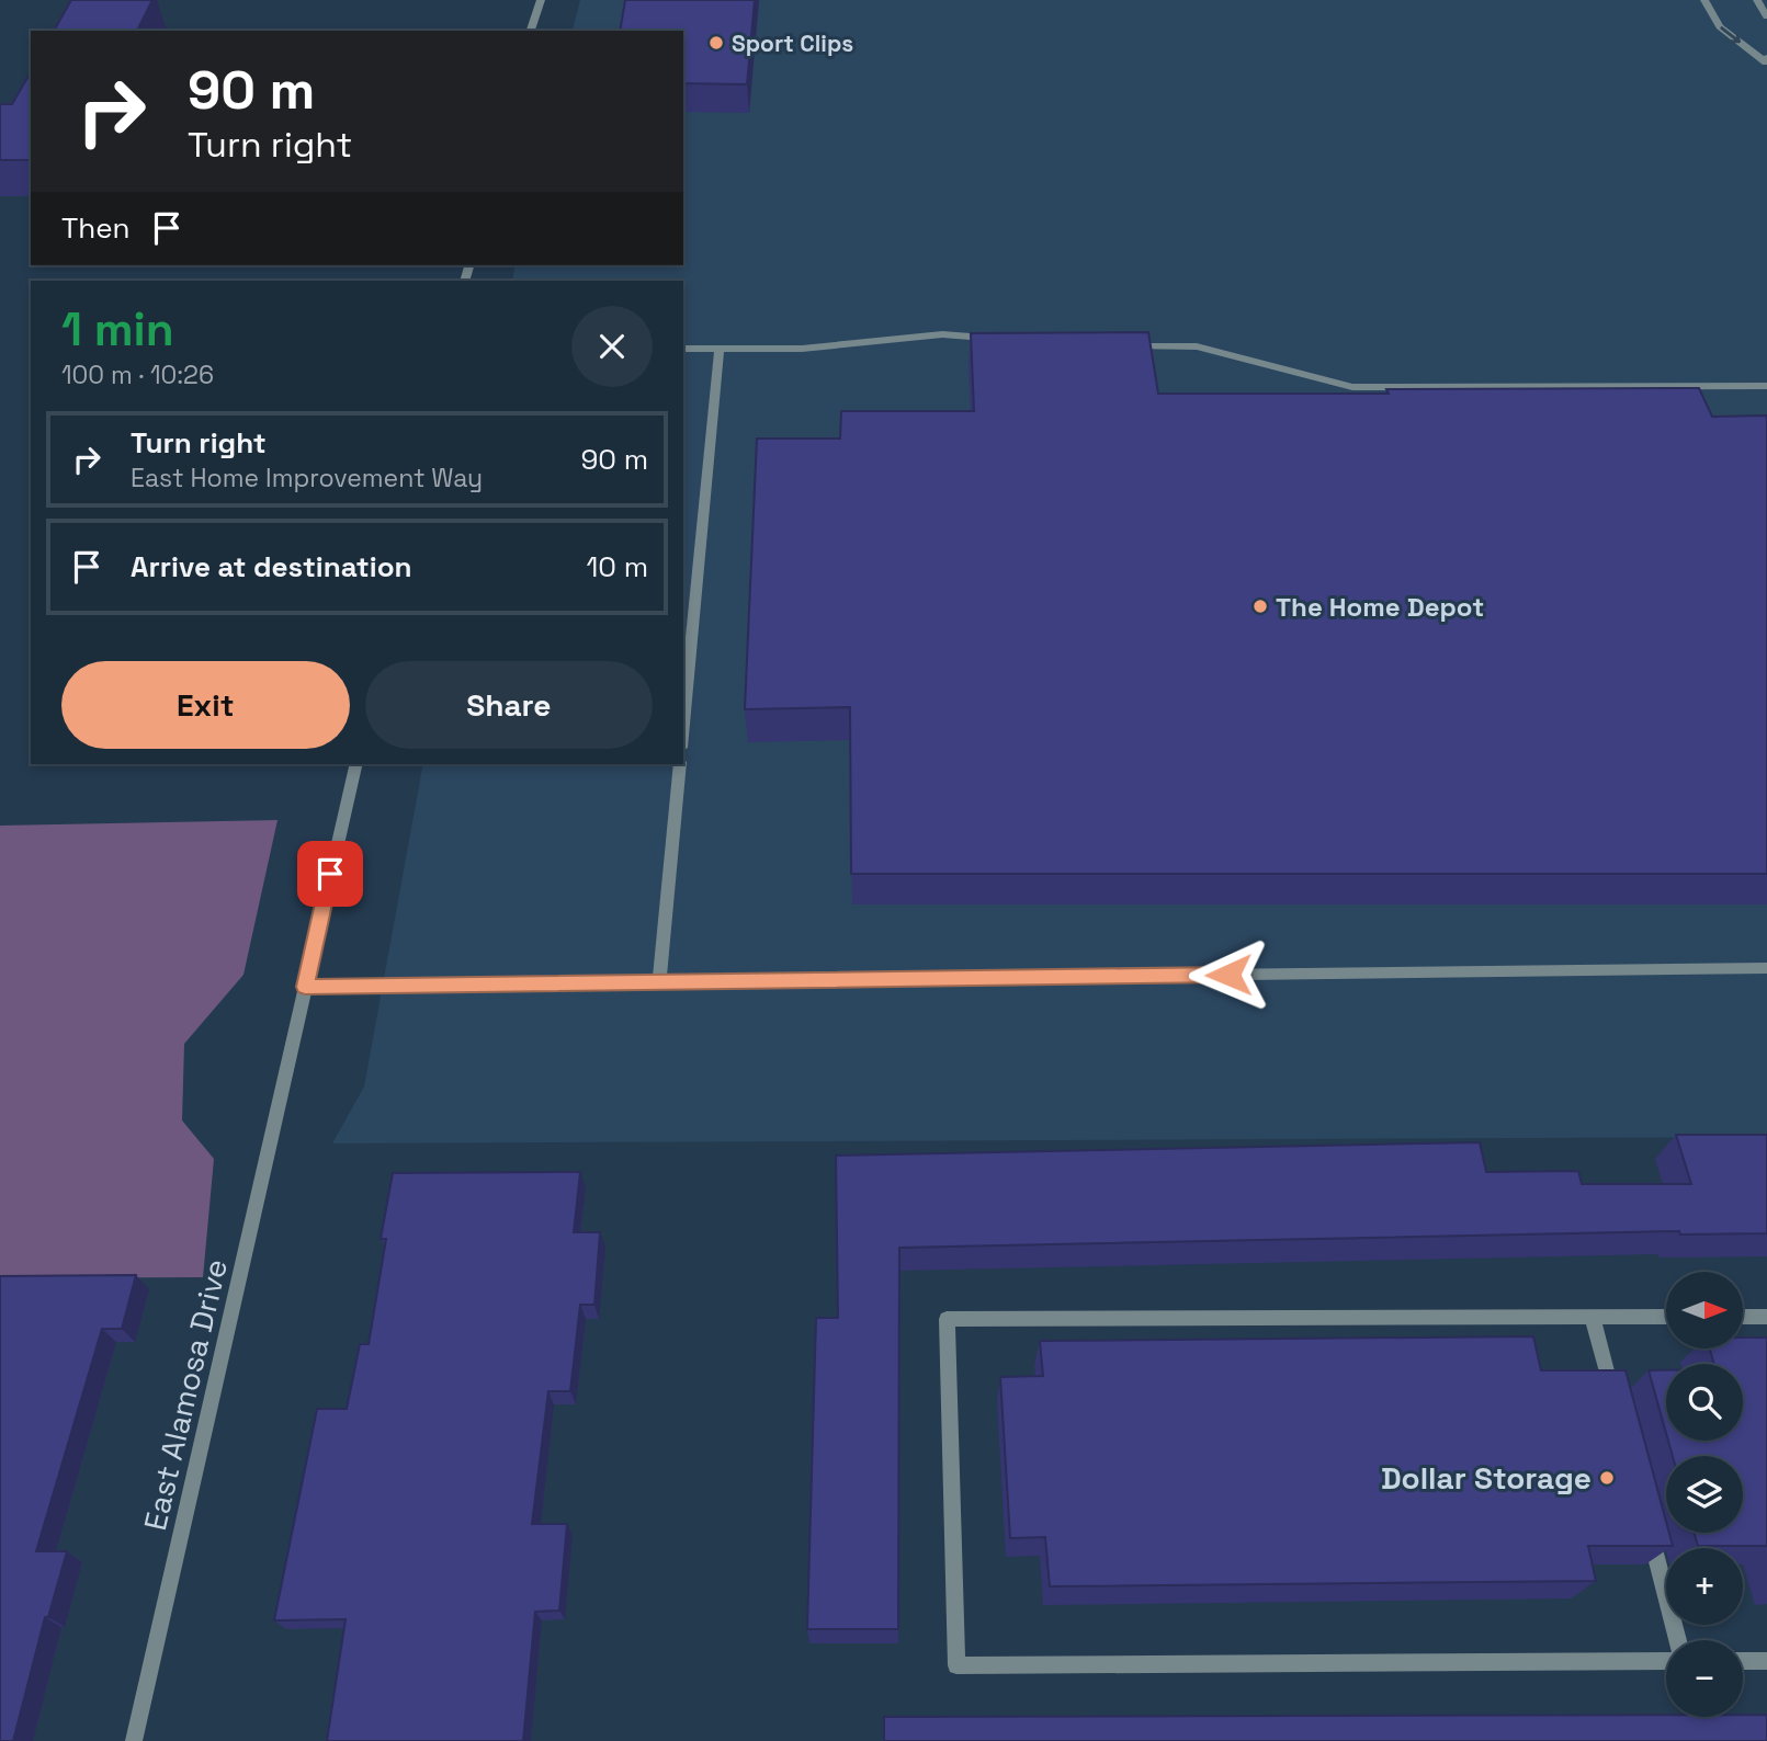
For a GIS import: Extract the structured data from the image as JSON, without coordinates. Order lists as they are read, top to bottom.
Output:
{
  "streets": {
    "street": ["East Alamosa Drive"]
  },
  "places": ["Sport Clips", "The Home Depot", "Dollar Storage"],
  "north": "right",
  "page": {
    "turn": ["90 m", "Turn right"],
    "then": "Then",
    "heading": ["1 min", "100 m · 10:26"],
    "list": [
      {
        "name": "Turn right",
        "note": "East Home Improvement Way",
        "value": "90 m"
      },
      {
        "name": "Arrive at destination",
        "value": "10 m"
      }
    ],
    "buttons": ["Exit", "Share"],
    "map_buttons": ["+", "−"]
  }
}
